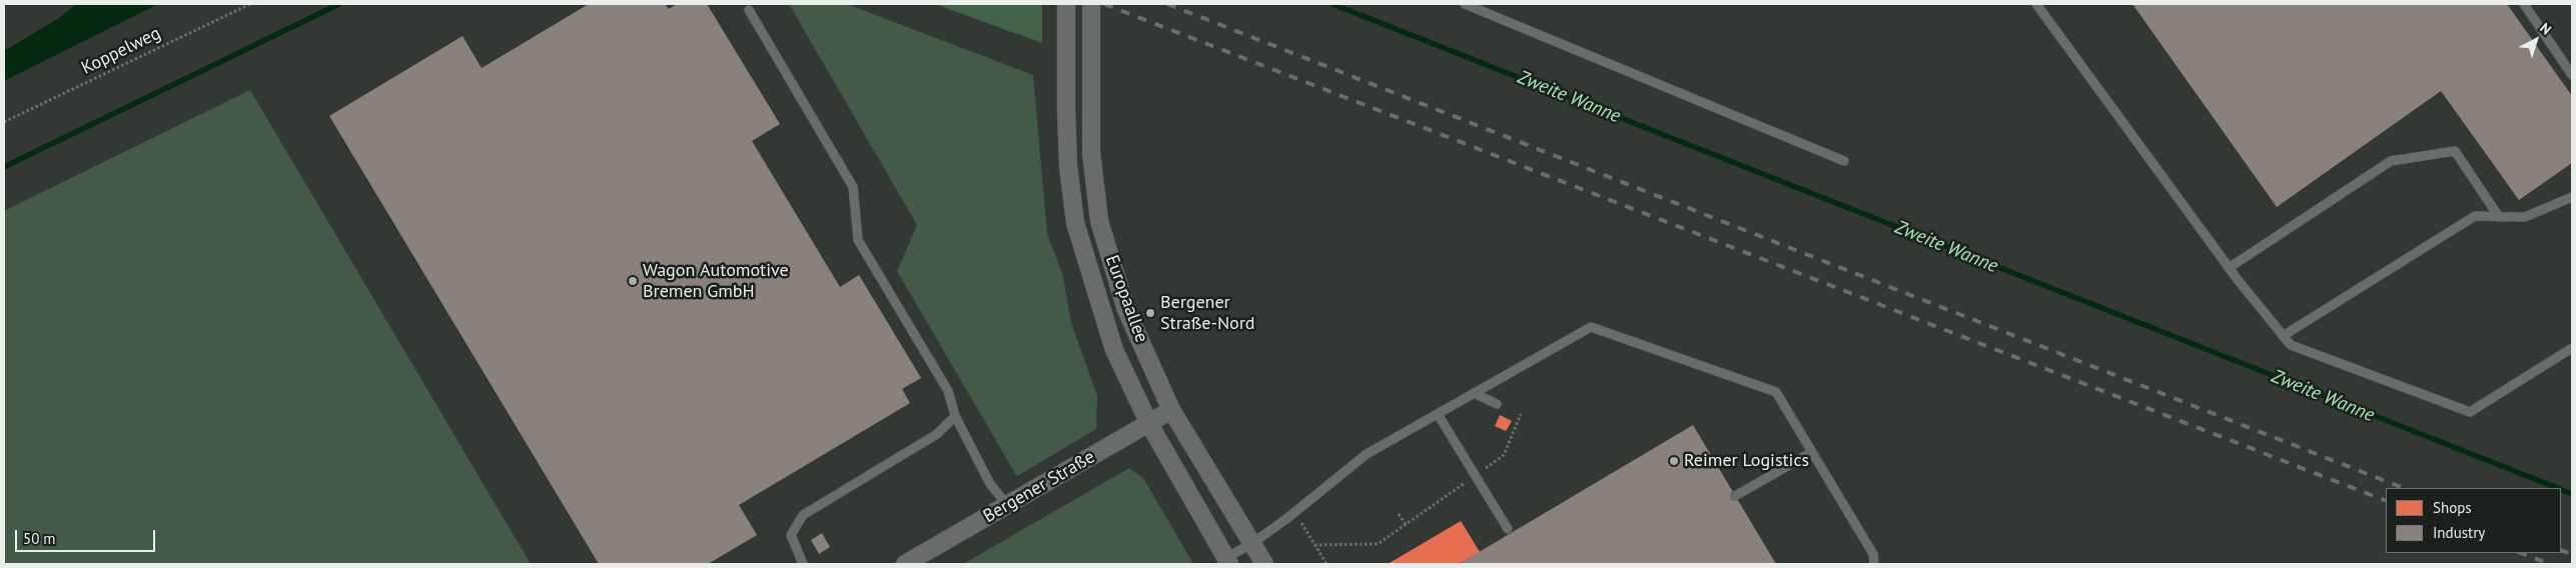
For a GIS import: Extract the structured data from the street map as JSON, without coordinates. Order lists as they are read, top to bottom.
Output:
{
  "streets": {
    "street": ["Europaallee", "Bergener Straße"],
    "path": ["Koppelweg"]
  },
  "crossings": [
    ["Europaallee", "Bergener Straße"]
  ],
  "water": ["Zweite Wanne"],
  "places": ["Wagon Automotive Bremen GmbH", "Bergener Straße-Nord", "Reimer Logistics"],
  "legend": ["Shops", "Industry"],
  "scale_bar": "50 m",
  "north": "top right"
}
